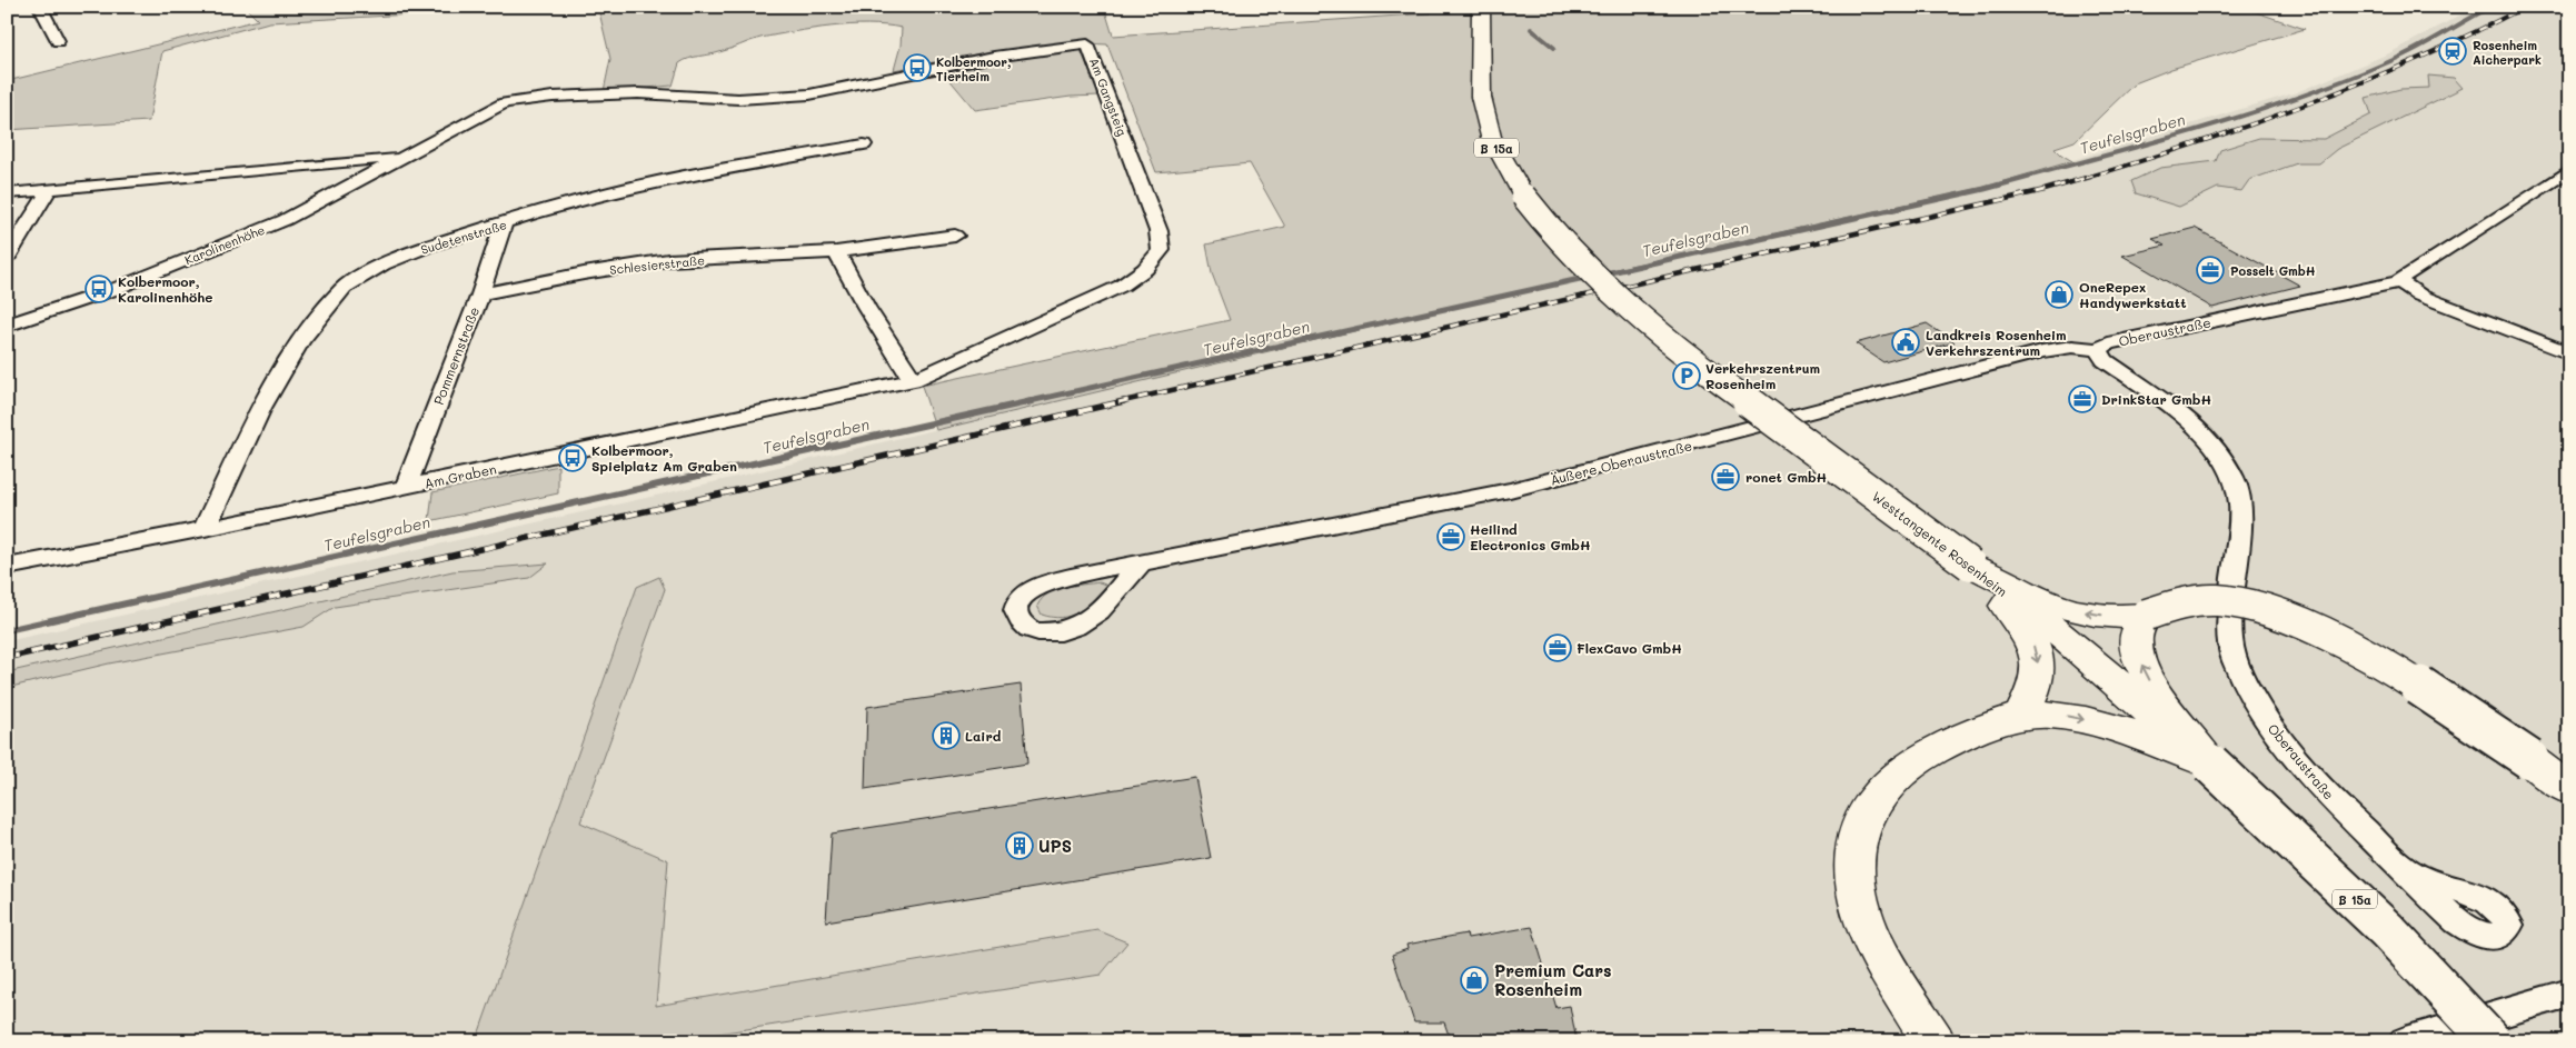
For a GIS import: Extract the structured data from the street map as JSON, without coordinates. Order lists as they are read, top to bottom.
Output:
{
  "streets": {
    "highway": ["B 15a", "Westtangente Rosenheim"],
    "street": [
      "Am Gangsteig",
      "Sudetenstraße",
      "Karolinenhöhe",
      "Schlesierstraße",
      "Oberaustraße",
      "Pommernstraße",
      "Äußere Oberaustraße",
      "Am Graben"
    ]
  },
  "crossings": [
    ["Am Gangsteig", "Karolinenhöhe"],
    ["Am Gangsteig", "Am Graben"],
    ["Sudetenstraße", "Pommernstraße"],
    ["Sudetenstraße", "Am Graben"],
    ["Schlesierstraße", "Pommernstraße"],
    ["Oberaustraße", "Äußere Oberaustraße"],
    ["Pommernstraße", "Am Graben"]
  ],
  "water": ["Teufelsgraben"],
  "places": {
    "station": ["Rosenheim Aicherpark"],
    "bus stop": ["Kolbermoor, Tierheim", "Kolbermoor, Karolinenhöhe", "Kolbermoor, Spielplatz Am Graben"],
    "office": [
      "Posselt GmbH",
      "DrinkStar GmbH",
      "ronet GmbH",
      "Heilind Electronics GmbH",
      "FlexCavo GmbH"
    ],
    "shop": ["OneRepex Handywerkstatt", "Premium Cars Rosenheim"],
    "public building": ["Landkreis Rosenheim Verkehrszentrum"],
    "parking": ["Verkehrszentrum Rosenheim"],
    "building": ["Laird", "UPS"]
  }
}
